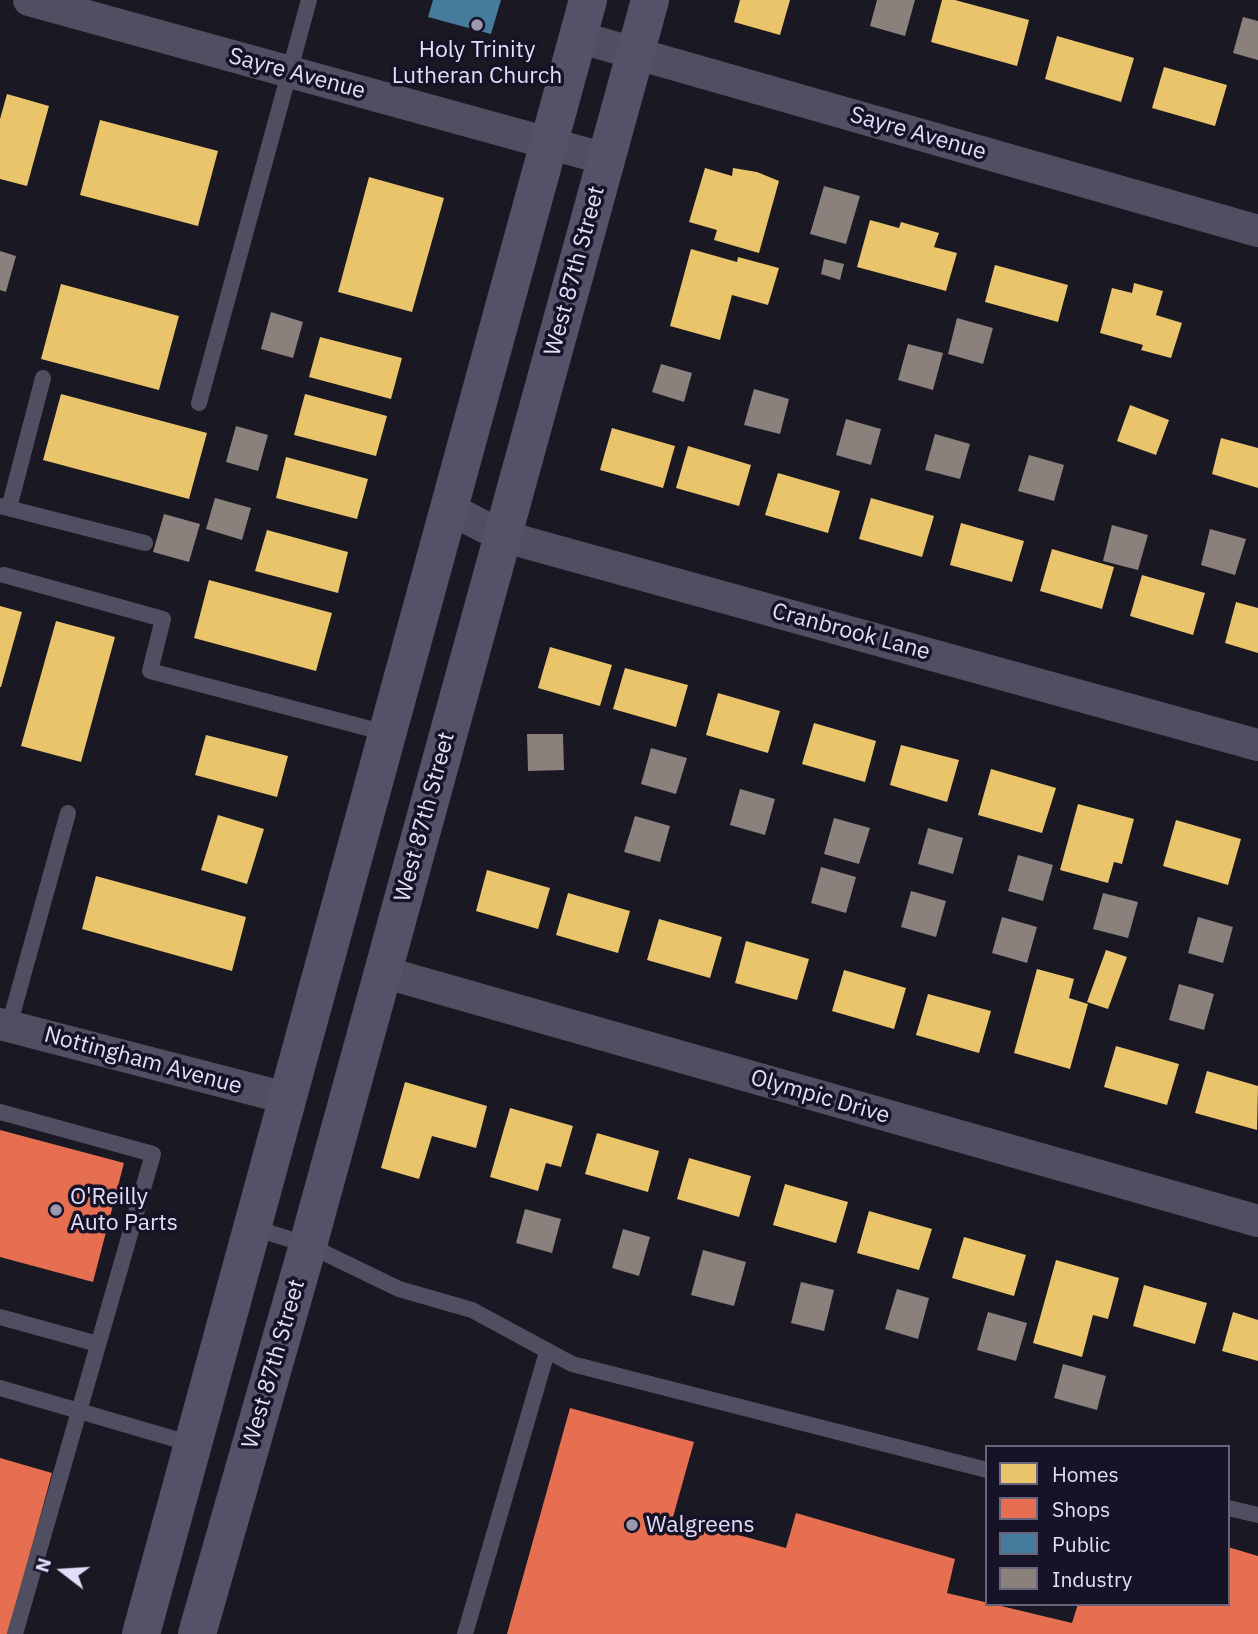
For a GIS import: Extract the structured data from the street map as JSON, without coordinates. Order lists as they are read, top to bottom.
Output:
{
  "streets": {
    "main road": ["West 87th Street"],
    "street": [
      "Sayre Avenue",
      "Cranbrook Lane",
      "Nottingham Avenue",
      "Olympic Drive"
    ]
  },
  "crossings": [
    ["Sayre Avenue", "West 87th Street"],
    ["West 87th Street", "Cranbrook Lane"],
    ["West 87th Street", "Olympic Drive"]
  ],
  "places": ["Holy Trinity Lutheran Church", "O'Reilly Auto Parts", "Walgreens"],
  "legend": [
    "Homes",
    "Shops",
    "Public",
    "Industry"
  ],
  "north": "left"
}
